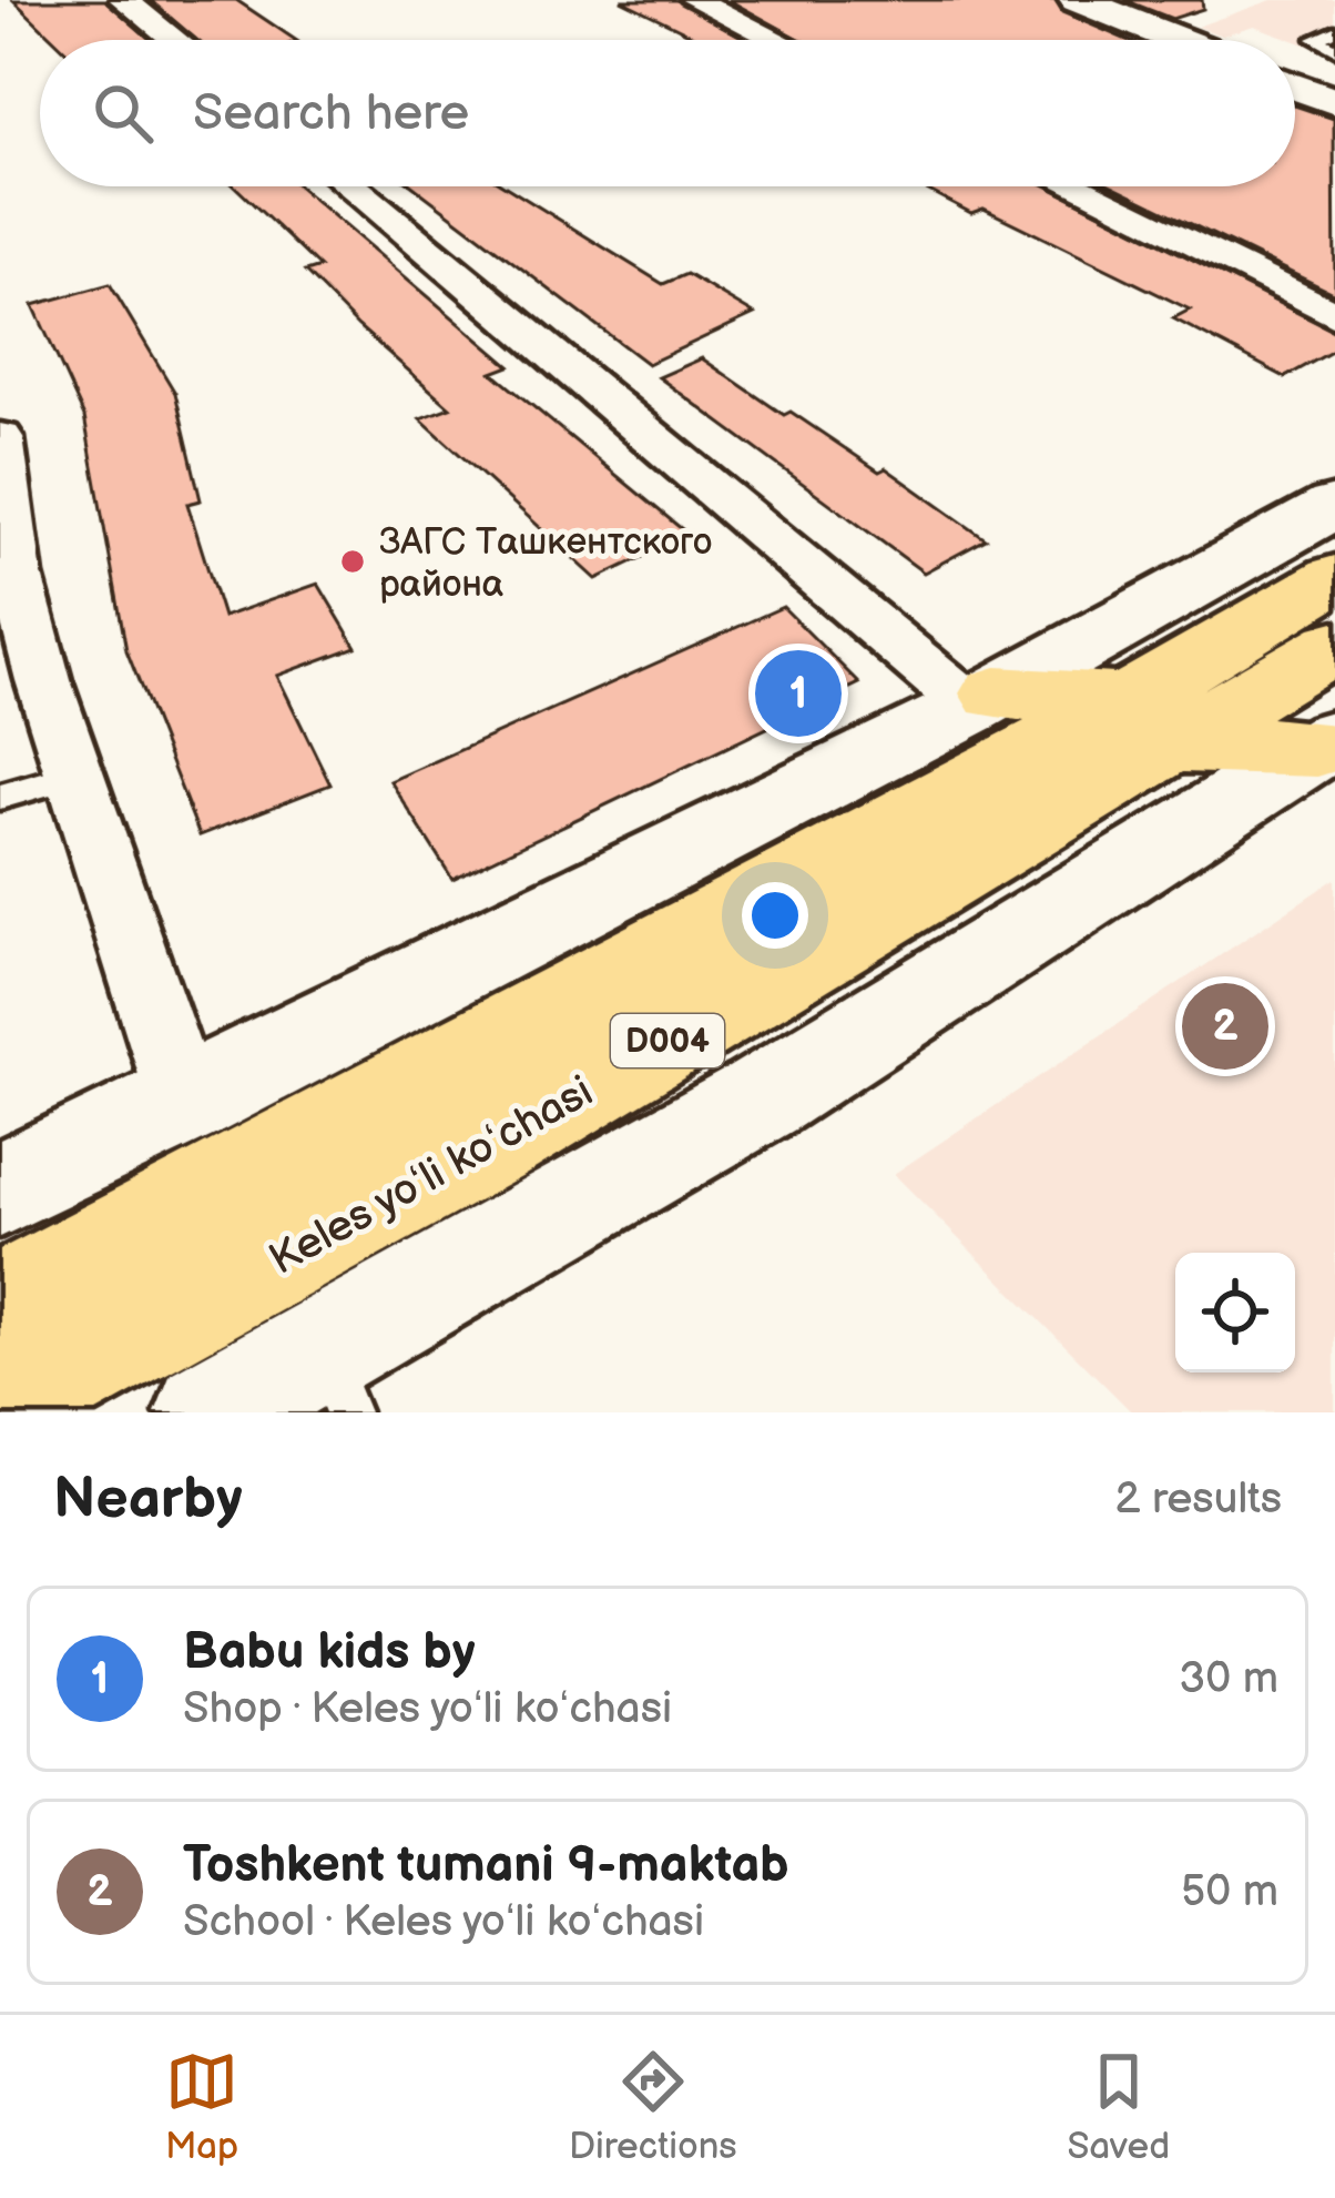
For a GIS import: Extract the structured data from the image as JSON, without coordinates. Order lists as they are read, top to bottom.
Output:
{
  "streets": {
    "main road": ["D004", "Keles yoʻli koʻchasi"]
  },
  "places": ["ЗАГС Ташкентского района"],
  "page": {
    "search": "Search here",
    "pins": ["1", "2"],
    "heading": ["Nearby", "2 results"],
    "list": [
      {
        "mark": "1",
        "name": "Babu kids by",
        "note": "Shop · Keles yoʻli koʻchasi",
        "value": "30 m"
      },
      {
        "mark": "2",
        "name": "Toshkent tumani 9-maktab",
        "note": "School · Keles yoʻli koʻchasi",
        "value": "50 m"
      }
    ],
    "nav": ["Map", "Directions", "Saved"]
  }
}
